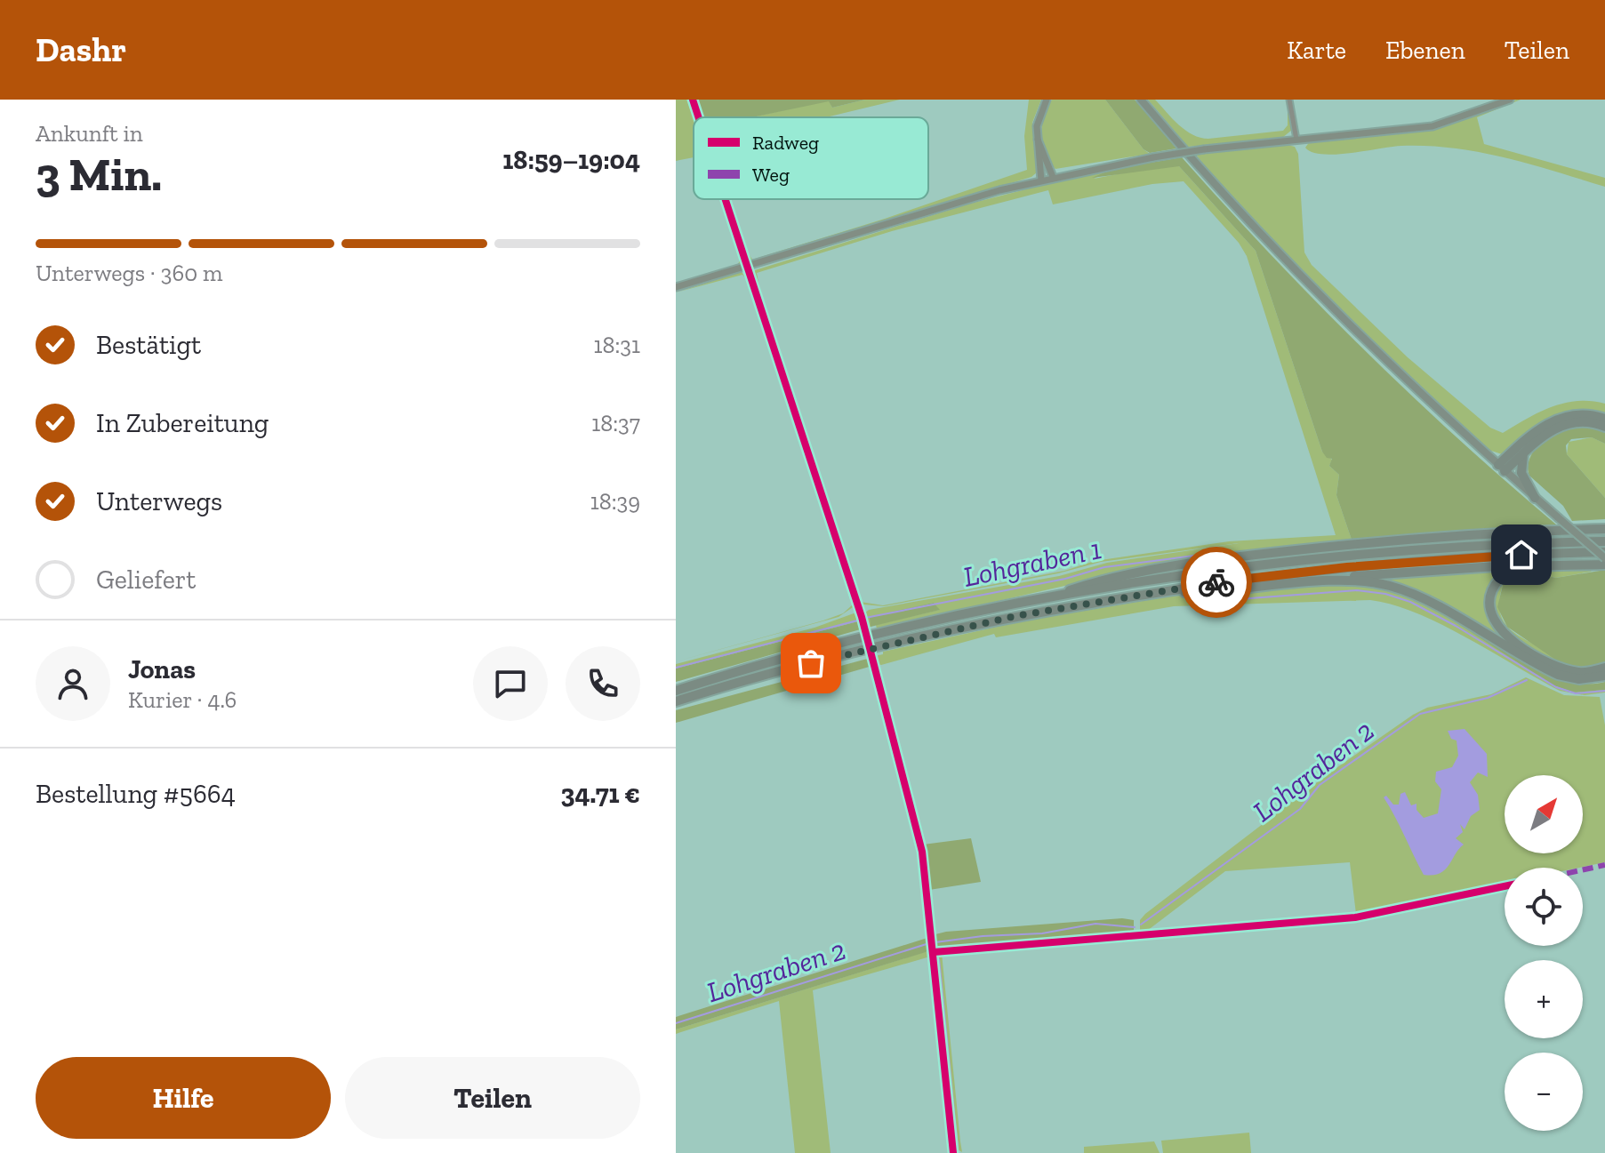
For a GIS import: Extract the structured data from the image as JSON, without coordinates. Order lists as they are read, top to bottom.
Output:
{
  "water": ["Lohgraben 1", "Lohgraben 2"],
  "legend": ["Radweg", "Weg"],
  "north": "top right",
  "page": {
    "header": "Dashr",
    "nav": ["Karte", "Ebenen", "Teilen"],
    "heading": ["3 Min.", "Ankunft in", "18:59–19:04"],
    "panel": [
      "Jonas",
      "Kurier · 4.6",
      "Bestellung #5664",
      "34.71 €"
    ],
    "bar": "Unterwegs · 360 m",
    "list": [
      ["Bestätigt", "18:31"],
      ["In Zubereitung", "18:37"],
      ["Unterwegs", "18:39"],
      "Geliefert"
    ],
    "map_buttons": ["+", "−"],
    "buttons": ["Hilfe", "Teilen"]
  }
}
